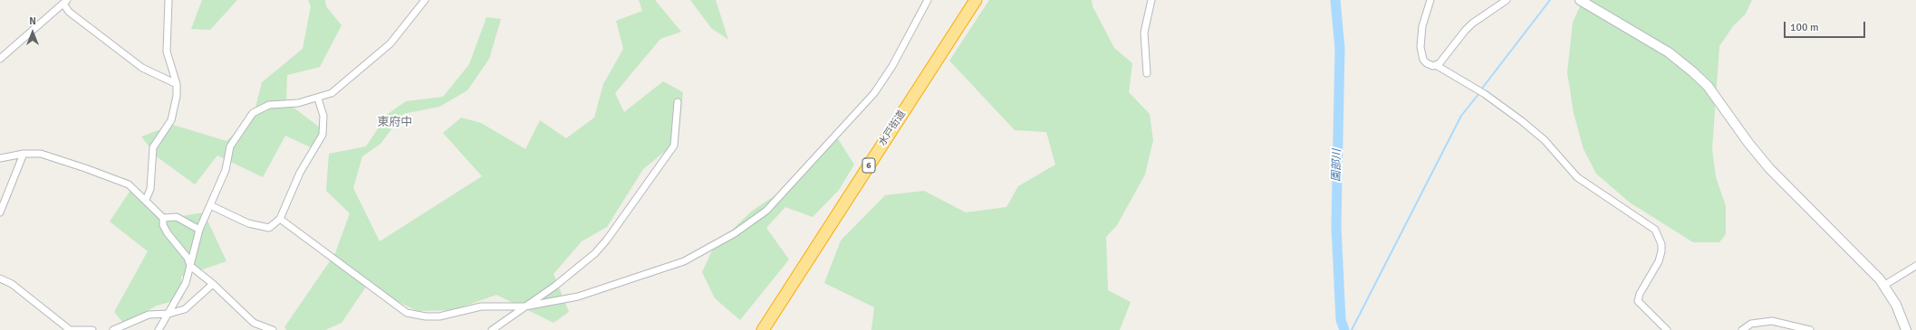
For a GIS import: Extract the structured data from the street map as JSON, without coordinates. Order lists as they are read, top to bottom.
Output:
{
  "streets": {
    "highway": ["水戸街道", "6"]
  },
  "districts": ["東府中"],
  "water": ["園部川"],
  "scale_bar": "100 m",
  "north": "top"
}
